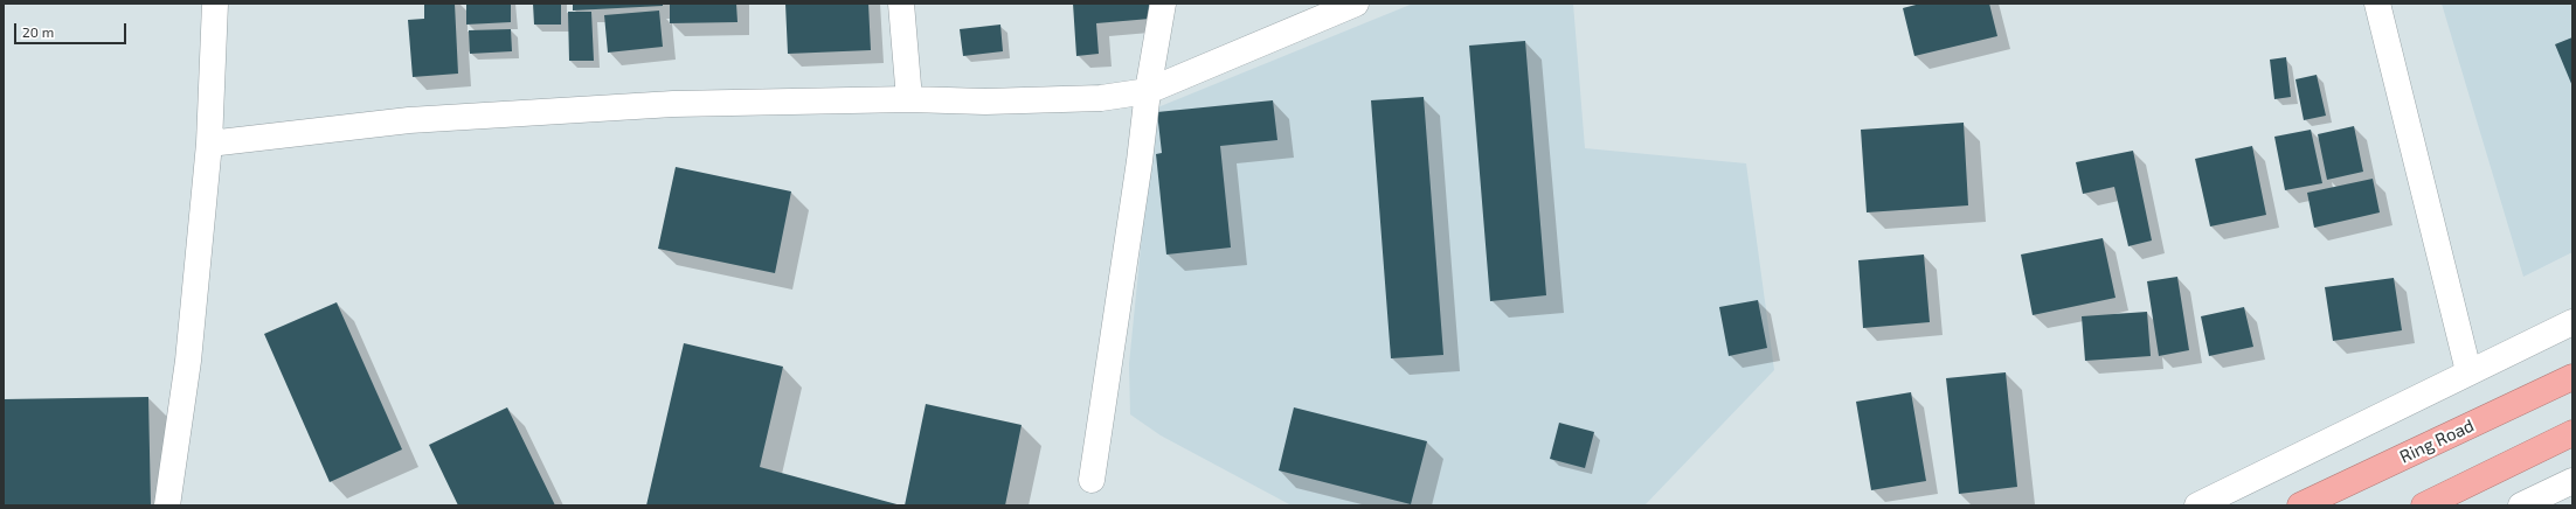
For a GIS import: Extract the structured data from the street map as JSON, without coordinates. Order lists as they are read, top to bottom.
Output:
{
  "streets": {
    "highway": ["Ring Road"]
  },
  "scale_bar": "20 m"
}
